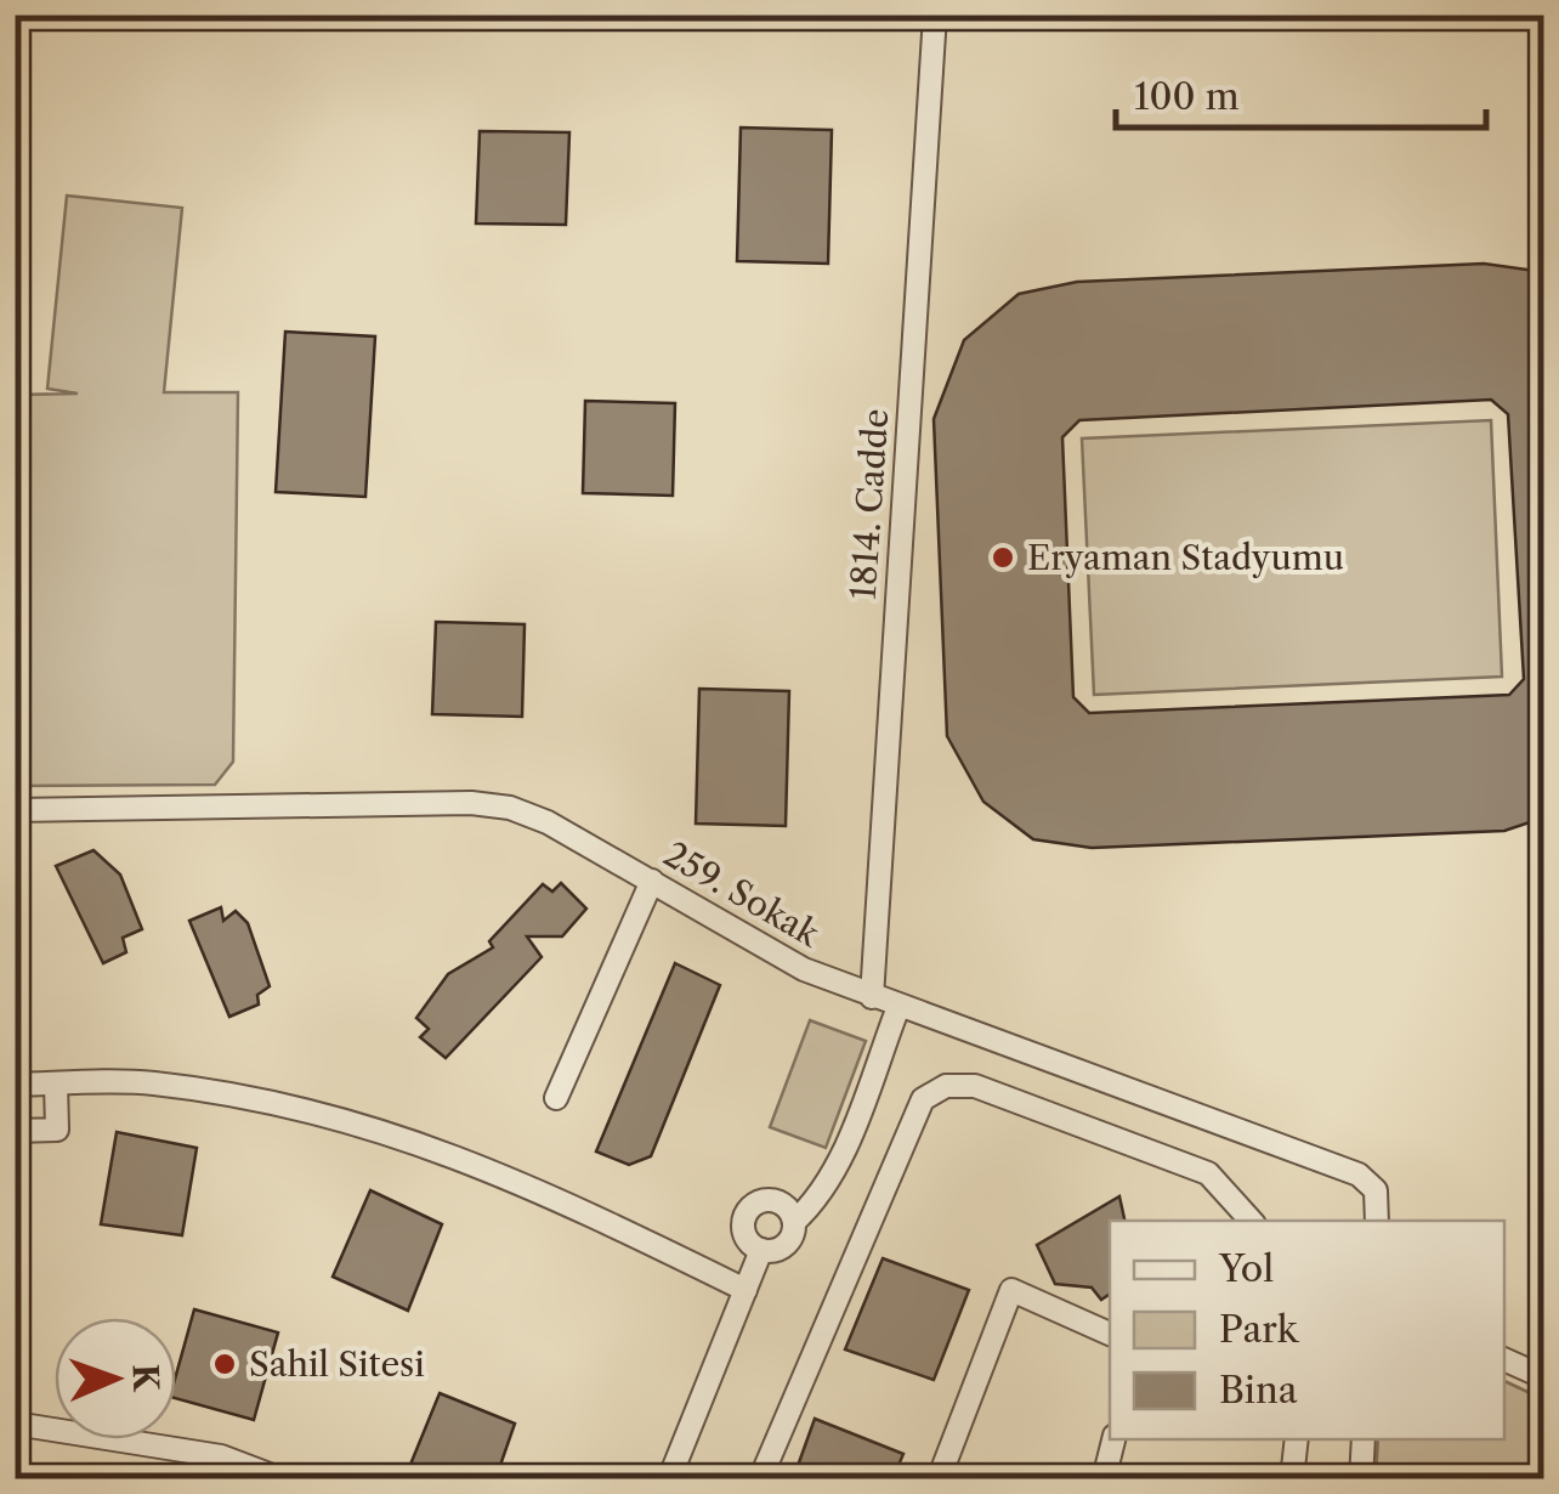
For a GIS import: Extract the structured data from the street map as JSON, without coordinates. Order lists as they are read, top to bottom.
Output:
{
  "streets": {
    "street": ["1814. Cadde", "259. Sokak"]
  },
  "crossings": [
    ["1814. Cadde", "259. Sokak"]
  ],
  "places": ["Eryaman Stadyumu", "Sahil Sitesi"],
  "legend": ["Yol", "Park", "Bina"],
  "scale_bar": "100 m",
  "north": "right"
}
